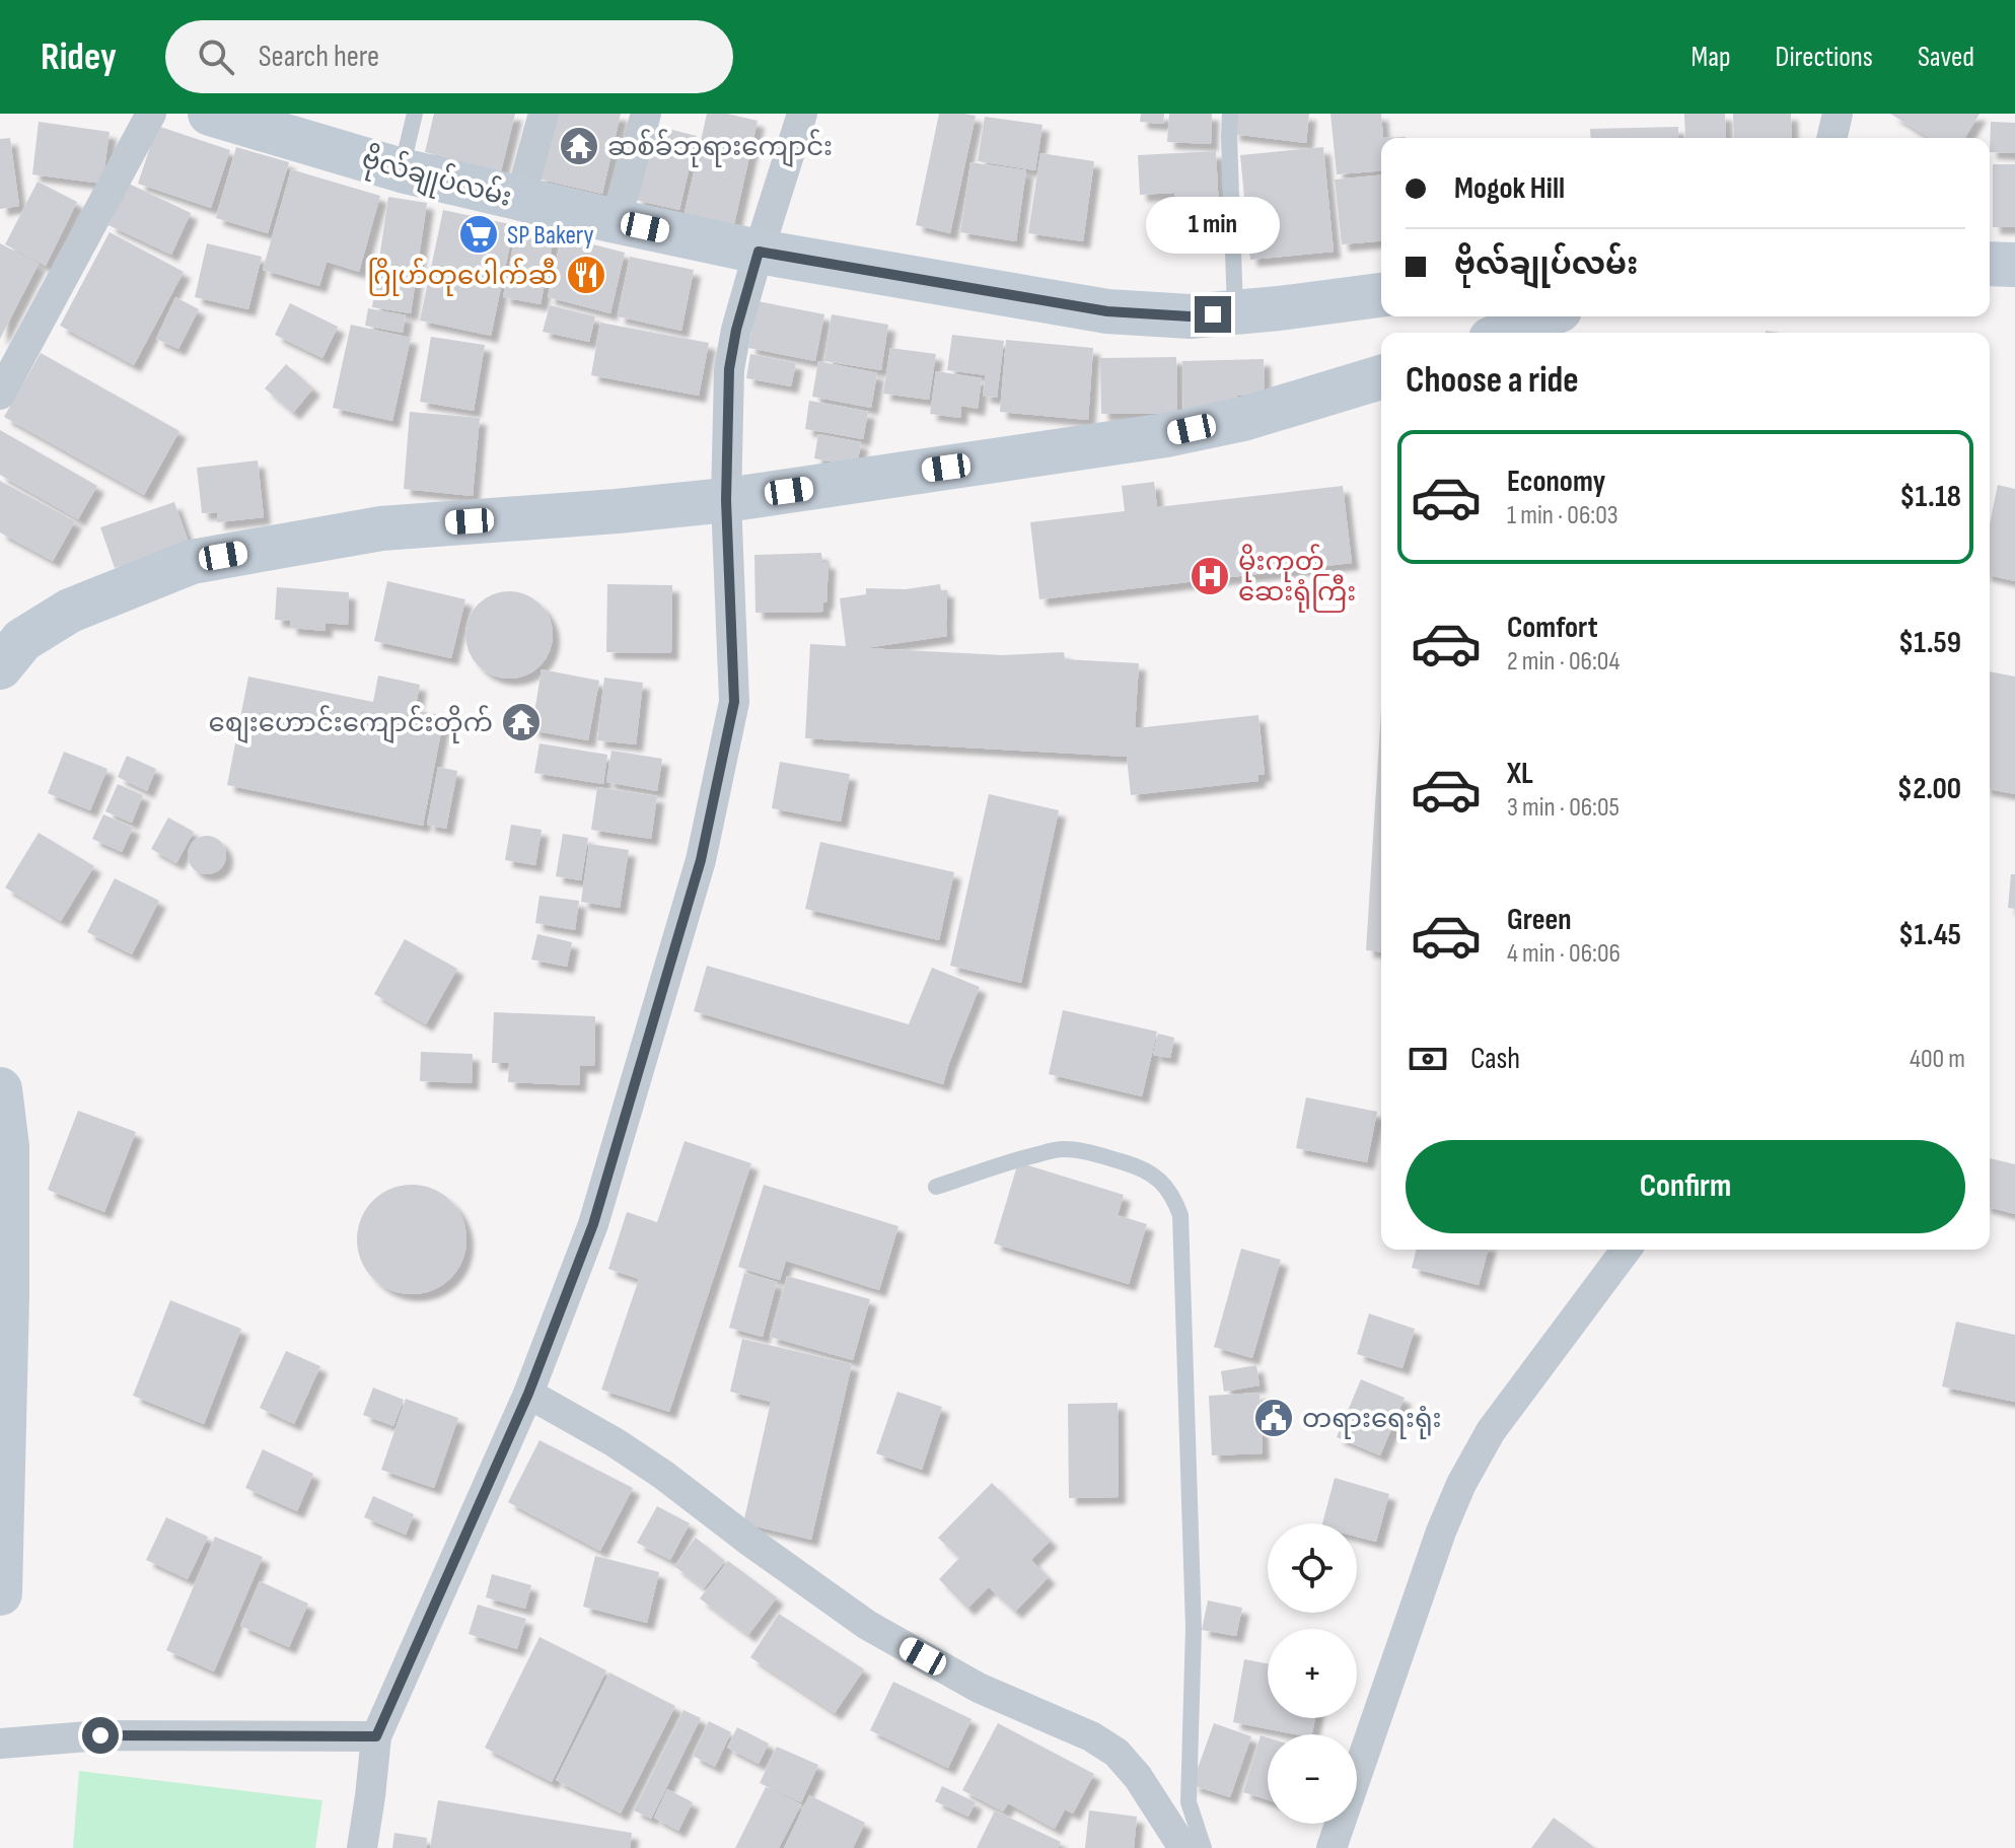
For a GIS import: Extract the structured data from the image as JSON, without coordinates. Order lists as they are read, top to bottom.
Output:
{
  "streets": {
    "street": ["ဗိုလ်‌ချုပ်‌လမ်း"]
  },
  "places": {
    "temple": ["ဆစ်ခ်ဘုရားကျောင်း", "စျေးဟောင်းကျောင်းတိုက်"],
    "supermarket": ["SP Bakery"],
    "restaurant": ["ဂြိုဟ်တုပေါက်ဆီ"],
    "hospital": ["မိုးကုတ်‌ ‌ဆေးရုံကြီး"],
    "public building": ["တရားရေးရုံး"]
  },
  "page": {
    "header": "Ridey",
    "search": "Search here",
    "nav": ["Map", "Directions", "Saved"],
    "banner": ["Mogok Hill", "ဗိုလ်‌ချုပ်‌လမ်း"],
    "bubble": "1 min",
    "heading": "Choose a ride",
    "list": [
      {
        "name": "Economy",
        "note": "1 min · 06:03",
        "value": "$1.18"
      },
      {
        "name": "Comfort",
        "note": "2 min · 06:04",
        "value": "$1.59"
      },
      {
        "name": "XL",
        "note": "3 min · 06:05",
        "value": "$2.00"
      },
      {
        "name": "Green",
        "note": "4 min · 06:06",
        "value": "$1.45"
      }
    ],
    "pay": ["Cash", "400 m"],
    "buttons": "Confirm",
    "map_buttons": ["+", "−"]
  }
}
